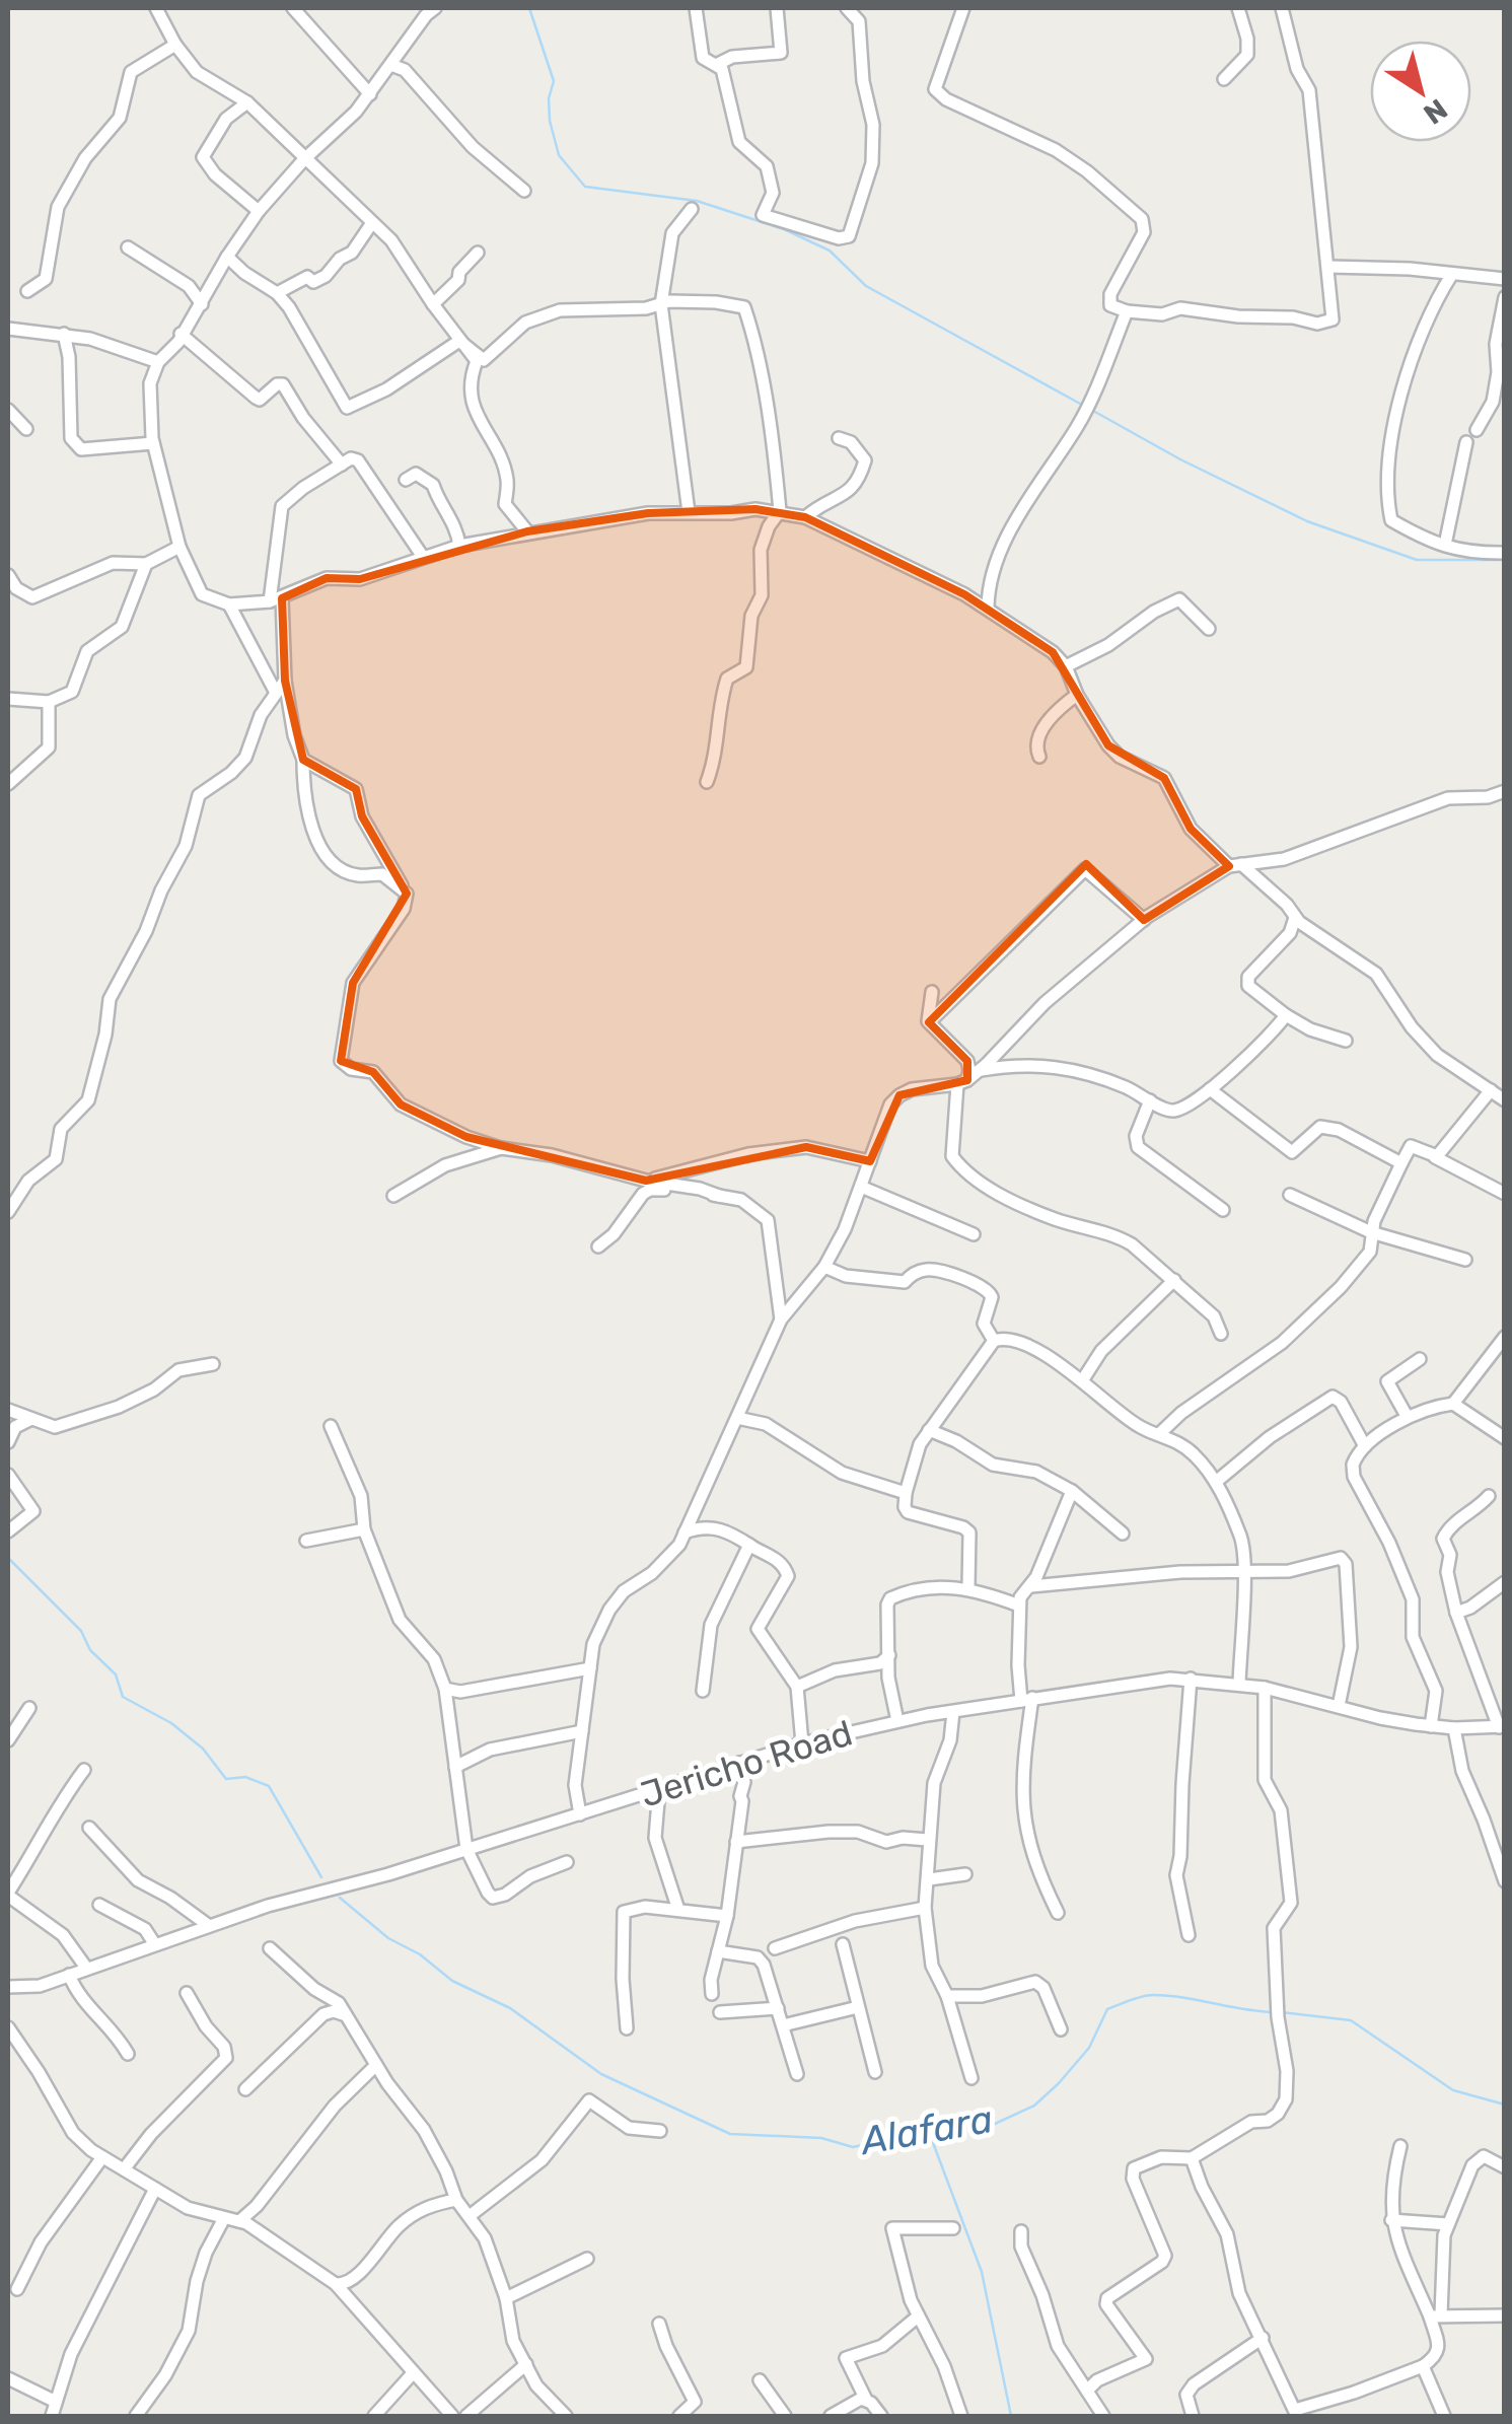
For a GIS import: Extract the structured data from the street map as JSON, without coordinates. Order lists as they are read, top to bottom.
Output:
{
  "streets": {
    "street": ["Jericho Road"]
  },
  "water": ["Alafara"],
  "north": "bottom right"
}
